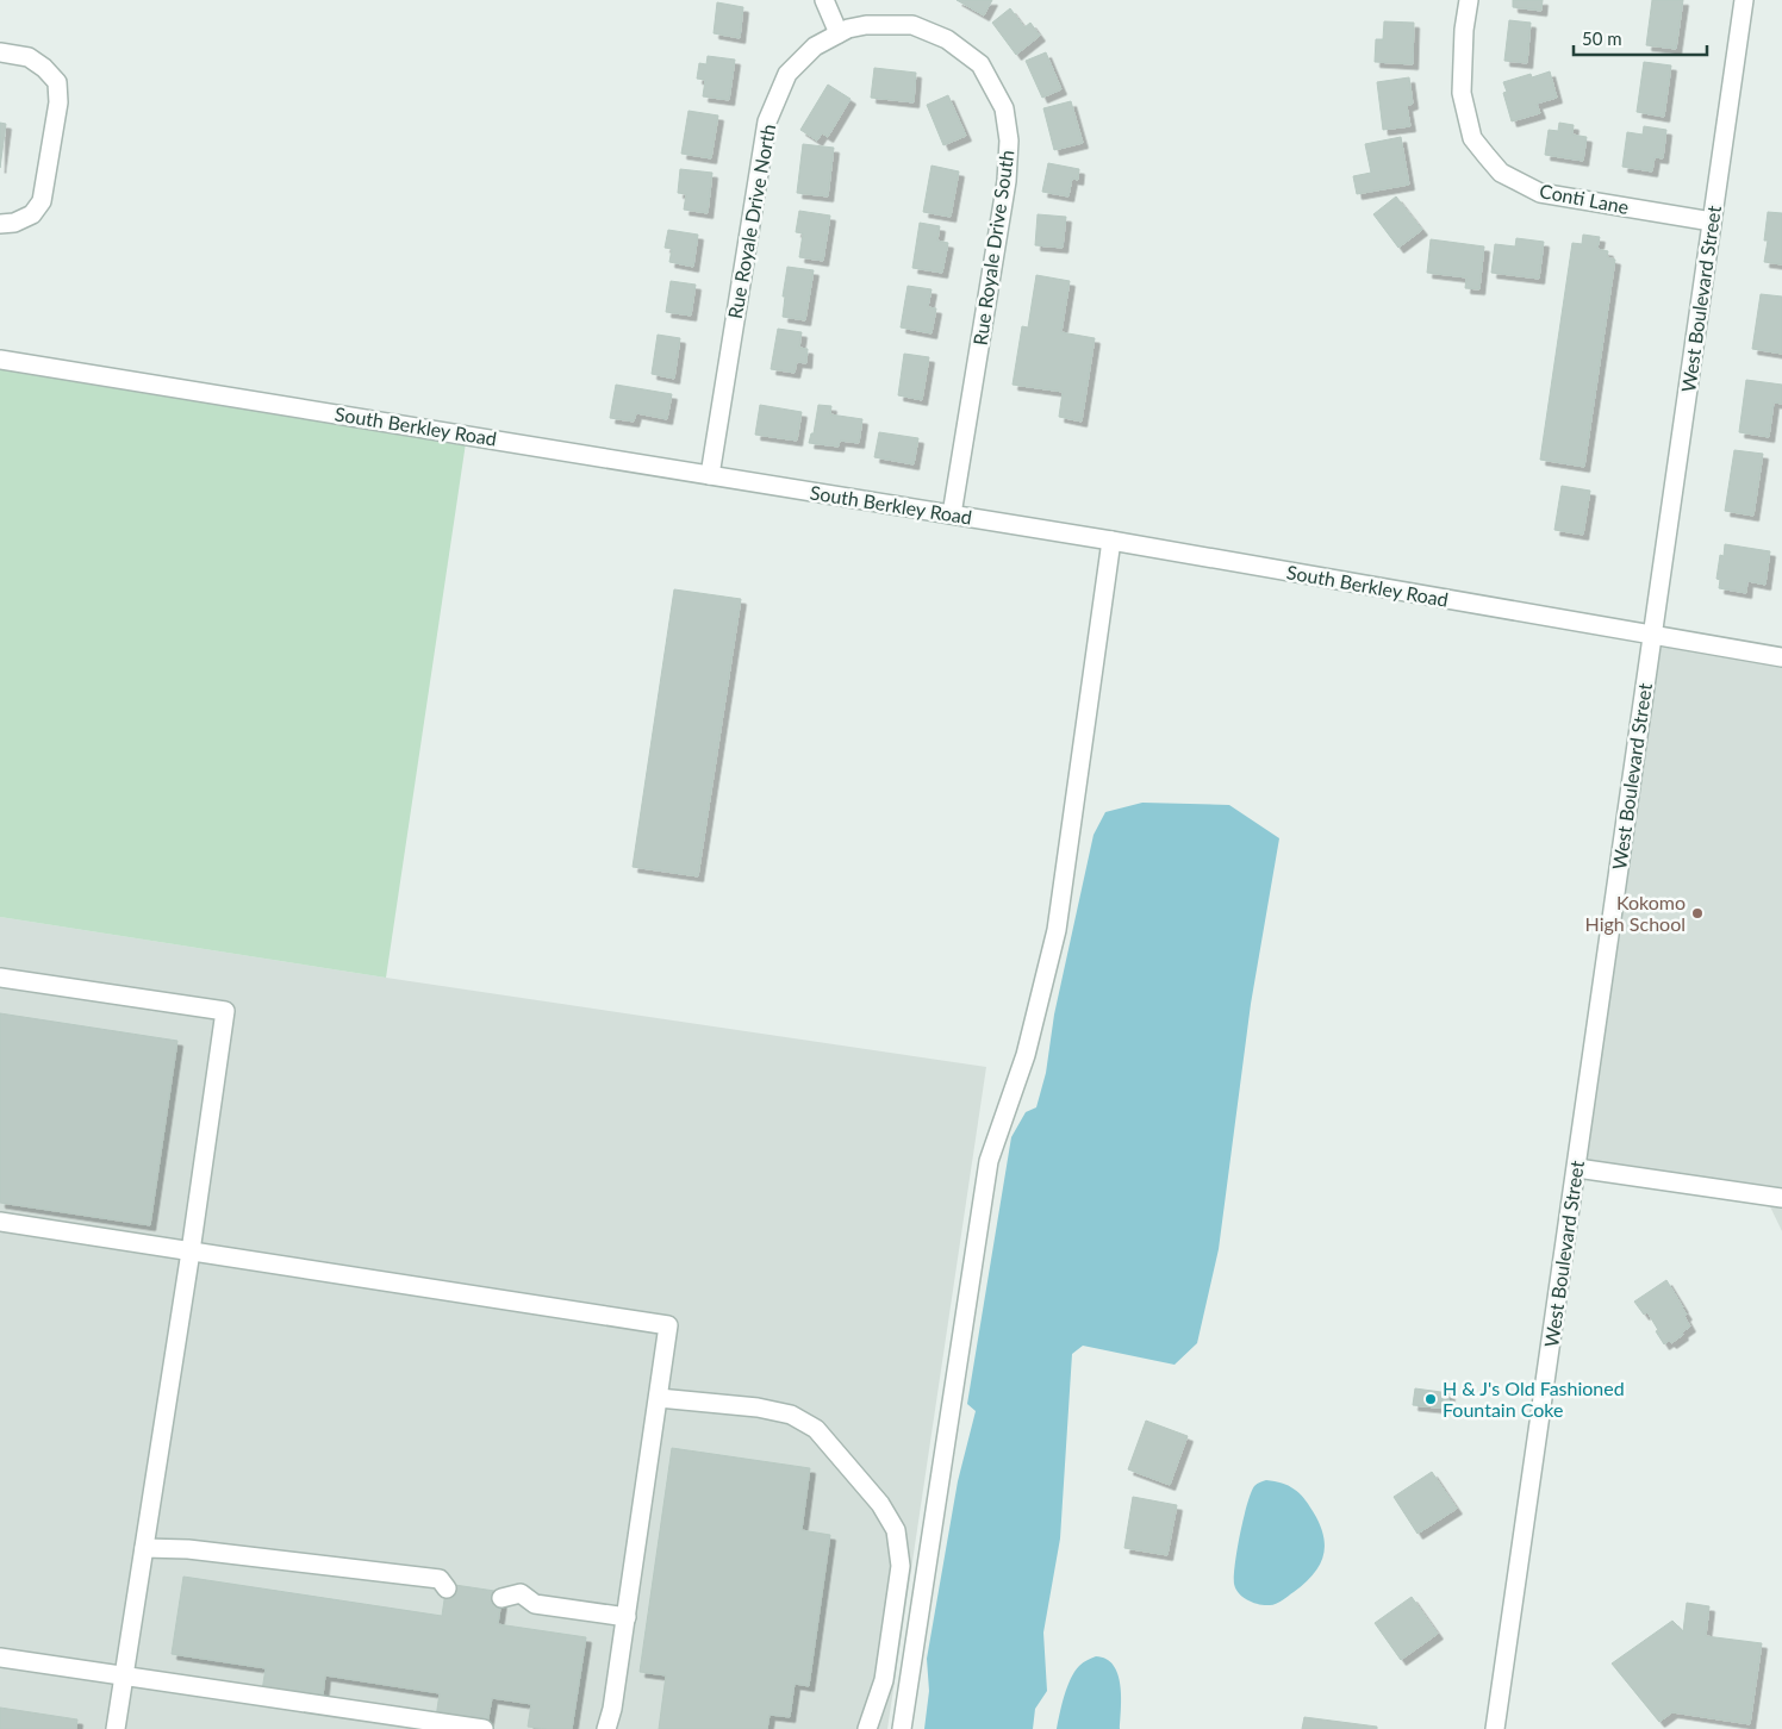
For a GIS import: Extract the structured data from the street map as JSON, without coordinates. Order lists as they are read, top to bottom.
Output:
{
  "streets": {
    "street": [
      "Conti Lane",
      "Rue Royale Drive North",
      "Rue Royale Drive South",
      "West Boulevard Street",
      "South Berkley Road"
    ]
  },
  "crossings": [
    ["Conti Lane", "West Boulevard Street"],
    ["Rue Royale Drive North", "Rue Royale Drive South"],
    ["Rue Royale Drive North", "South Berkley Road"],
    ["Rue Royale Drive South", "South Berkley Road"],
    ["West Boulevard Street", "South Berkley Road"]
  ],
  "places": ["Kokomo High School", "H & J's Old Fashioned Fountain Coke"],
  "scale_bar": "50 m"
}
